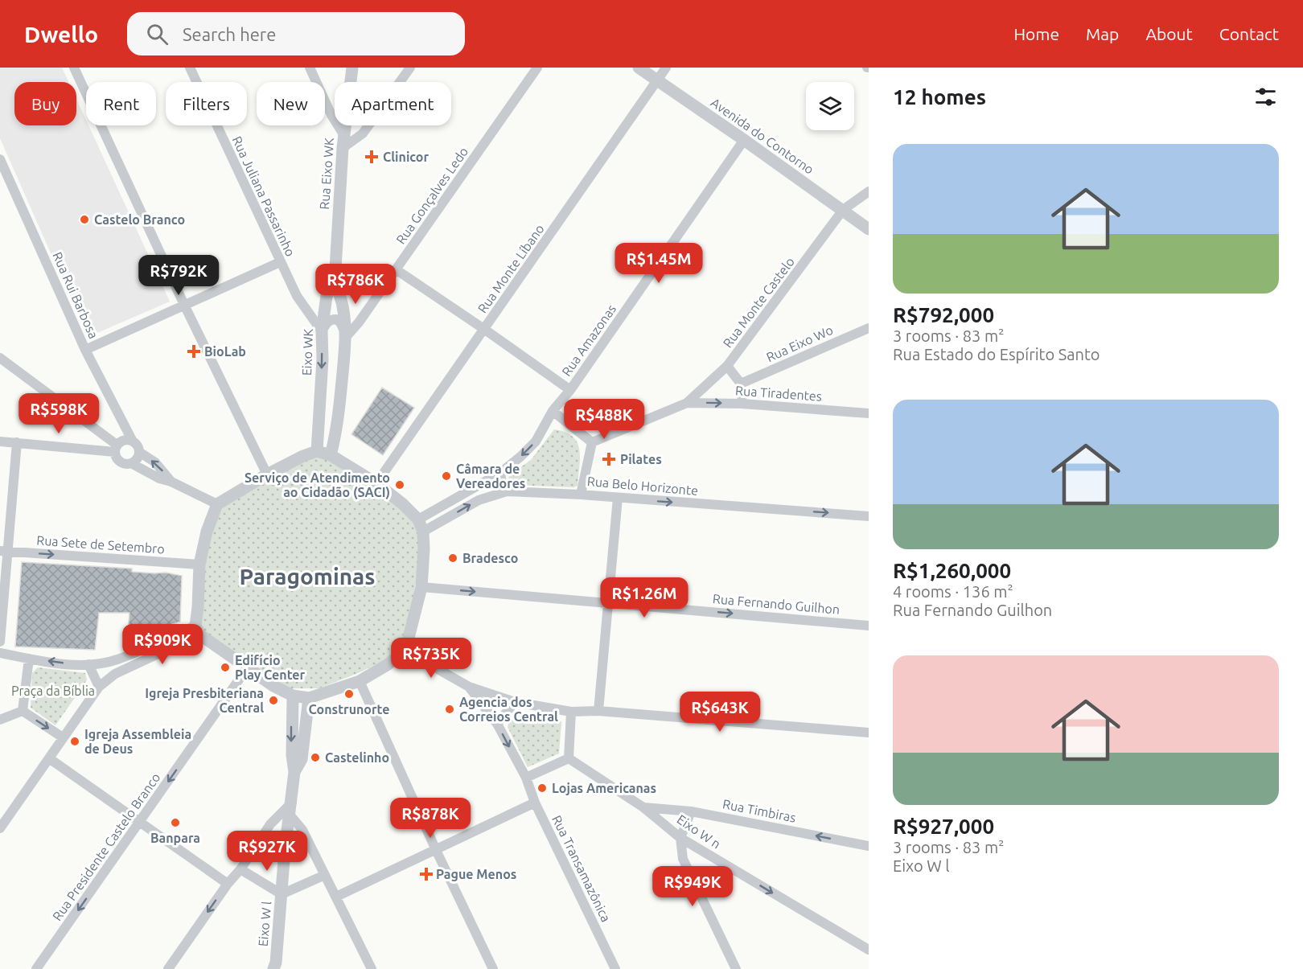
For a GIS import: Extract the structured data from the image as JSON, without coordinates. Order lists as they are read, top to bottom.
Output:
{
  "streets": {
    "street": [
      "Avenida do Contorno",
      "Rua Eixo WK",
      "Rua Gonçalves Ledo",
      "Rua Juliana Passarinho",
      "Rua Monte Líbano",
      "Rua Rui Barbosa",
      "Rua Monte Castelo",
      "Rua Amazonas",
      "Rua Eixo Wo",
      "Eixo WK",
      "Rua Tiradentes",
      "Rua Belo Horizonte",
      "Rua Sete de Setembro",
      "Rua Fernando Guilhon",
      "Rua Timbiras",
      "Eixo W n",
      "Rua Presidente Castelo Branco",
      "Rua Transamazônica",
      "Eixo W l"
    ]
  },
  "crossings": [
    ["Avenida do Contorno", "Rua Monte Líbano"],
    ["Avenida do Contorno", "Rua Monte Castelo"],
    ["Avenida do Contorno", "Rua Amazonas"],
    ["Rua Eixo WK", "Eixo WK"],
    ["Rua Juliana Passarinho", "Eixo WK"],
    ["Rua Monte Castelo", "Rua Tiradentes"],
    ["Rua Timbiras", "Eixo W n"]
  ],
  "one_way": [
    "Rua Belo Horizonte",
    "Rua Fernando Guilhon",
    "Rua Timbiras",
    "Eixo W n",
    "Rua Presidente Castelo Branco"
  ],
  "districts": ["Paragominas"],
  "parks": ["Praça da Bíblia"],
  "places": {
    "health": [
      "Clinicor",
      "BioLab",
      "Pilates",
      "Pague Menos"
    ],
    "other": [
      "Castelo Branco",
      "Câmara de Vereadores",
      "Serviço de Atendimento ao Cidadão (SACI)",
      "Bradesco",
      "Edifício Play Center",
      "Construnorte",
      "Igreja Presbiteriana Central",
      "Agencia dos Correios Central",
      "Igreja Assembleia de Deus",
      "Castelinho",
      "Lojas Americanas",
      "Banpara"
    ]
  },
  "page": {
    "header": "Dwello",
    "search": "Search here",
    "nav": [
      "Home",
      "Map",
      "About",
      "Contact"
    ],
    "heading": "12 homes",
    "chip": [
      "Buy",
      "Rent",
      "Filters",
      "New",
      "Apartment"
    ],
    "list": [
      {
        "name": "R$792,000",
        "note": "3 rooms · 83 m² · Rua Estado do Espírito Santo"
      },
      {
        "name": "R$1,260,000",
        "note": "4 rooms · 136 m² · Rua Fernando Guilhon"
      },
      {
        "name": "R$927,000",
        "note": "3 rooms · 83 m² · Eixo W l"
      }
    ],
    "price": [
      "R$1.45M",
      "R$792K",
      "R$786K",
      "R$598K",
      "R$488K",
      "R$1.26M",
      "R$909K",
      "R$735K",
      "R$643K",
      "R$878K",
      "R$927K",
      "R$949K"
    ]
  }
}
